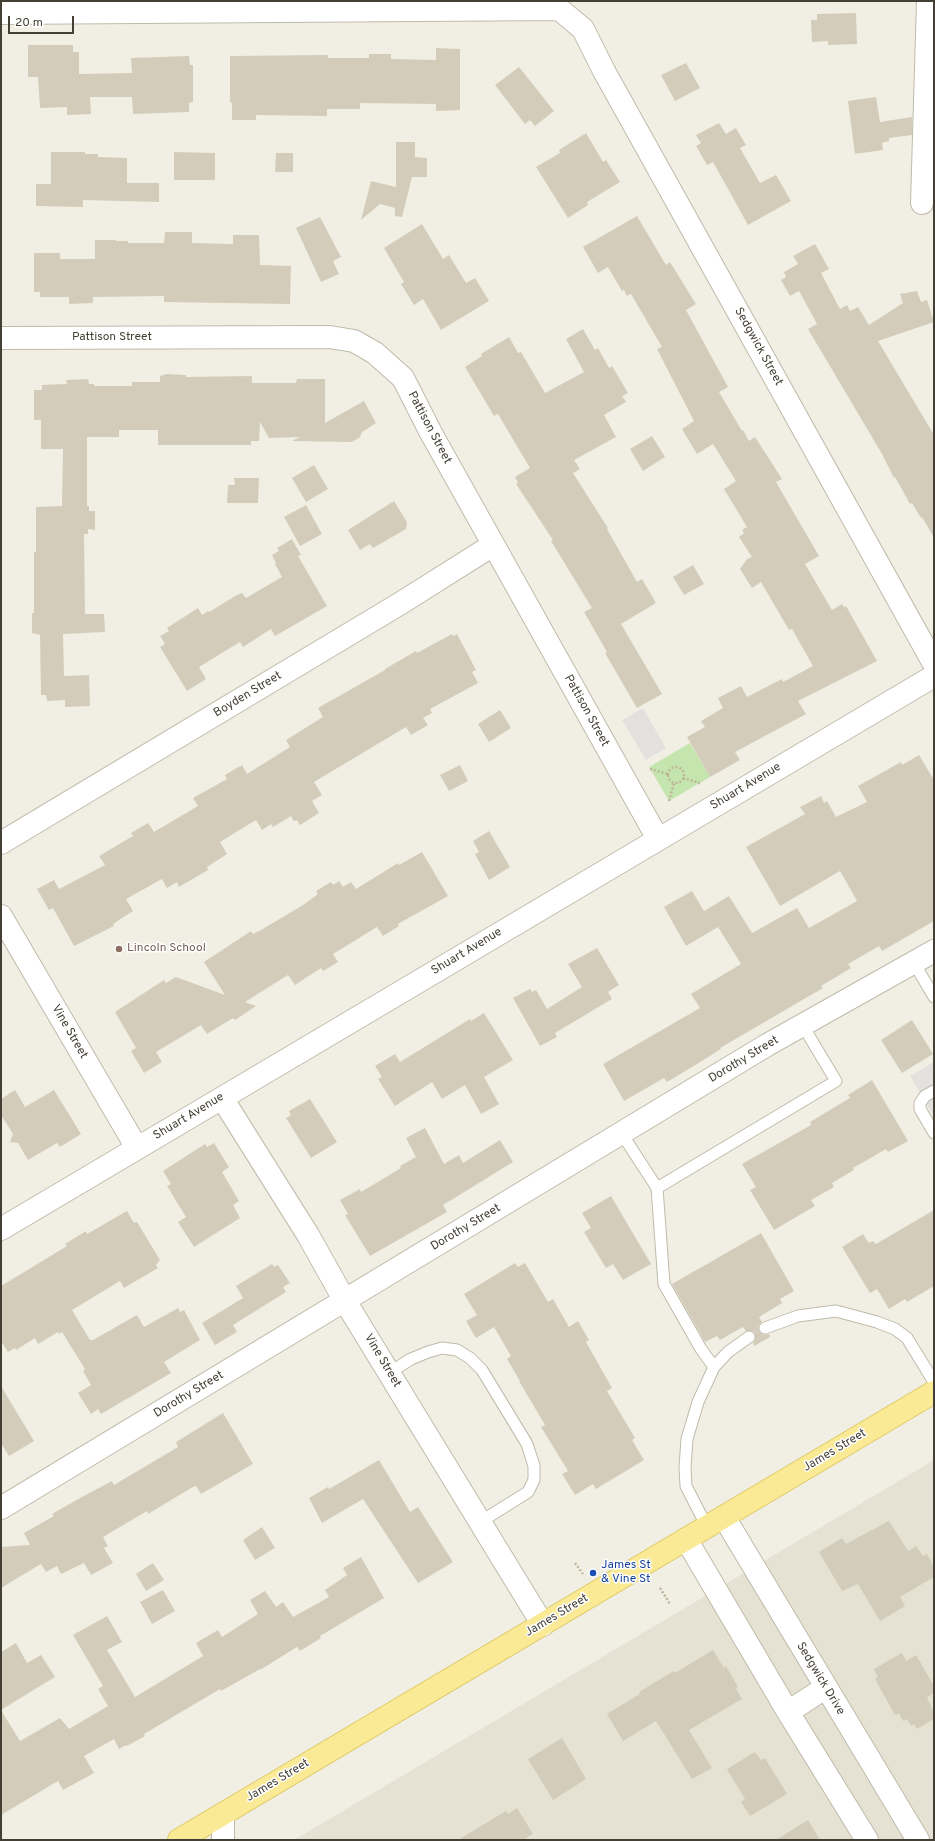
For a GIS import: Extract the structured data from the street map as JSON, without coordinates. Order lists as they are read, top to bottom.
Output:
{
  "streets": {
    "main road": ["James Street"],
    "street": [
      "Pattison Street",
      "Sedgwick Street",
      "Boyden Street",
      "Shuart Avenue",
      "Vine Street",
      "Dorothy Street",
      "Sedgwick Drive"
    ]
  },
  "crossings": [
    ["Pattison Street", "Boyden Street"],
    ["Pattison Street", "Shuart Avenue"],
    ["Shuart Avenue", "Vine Street"],
    ["Vine Street", "Dorothy Street"],
    ["Vine Street", "James Street"],
    ["James Street", "Sedgwick Drive"]
  ],
  "places": ["Lincoln School", "James St & Vine St"],
  "scale_bar": "20 m"
}
